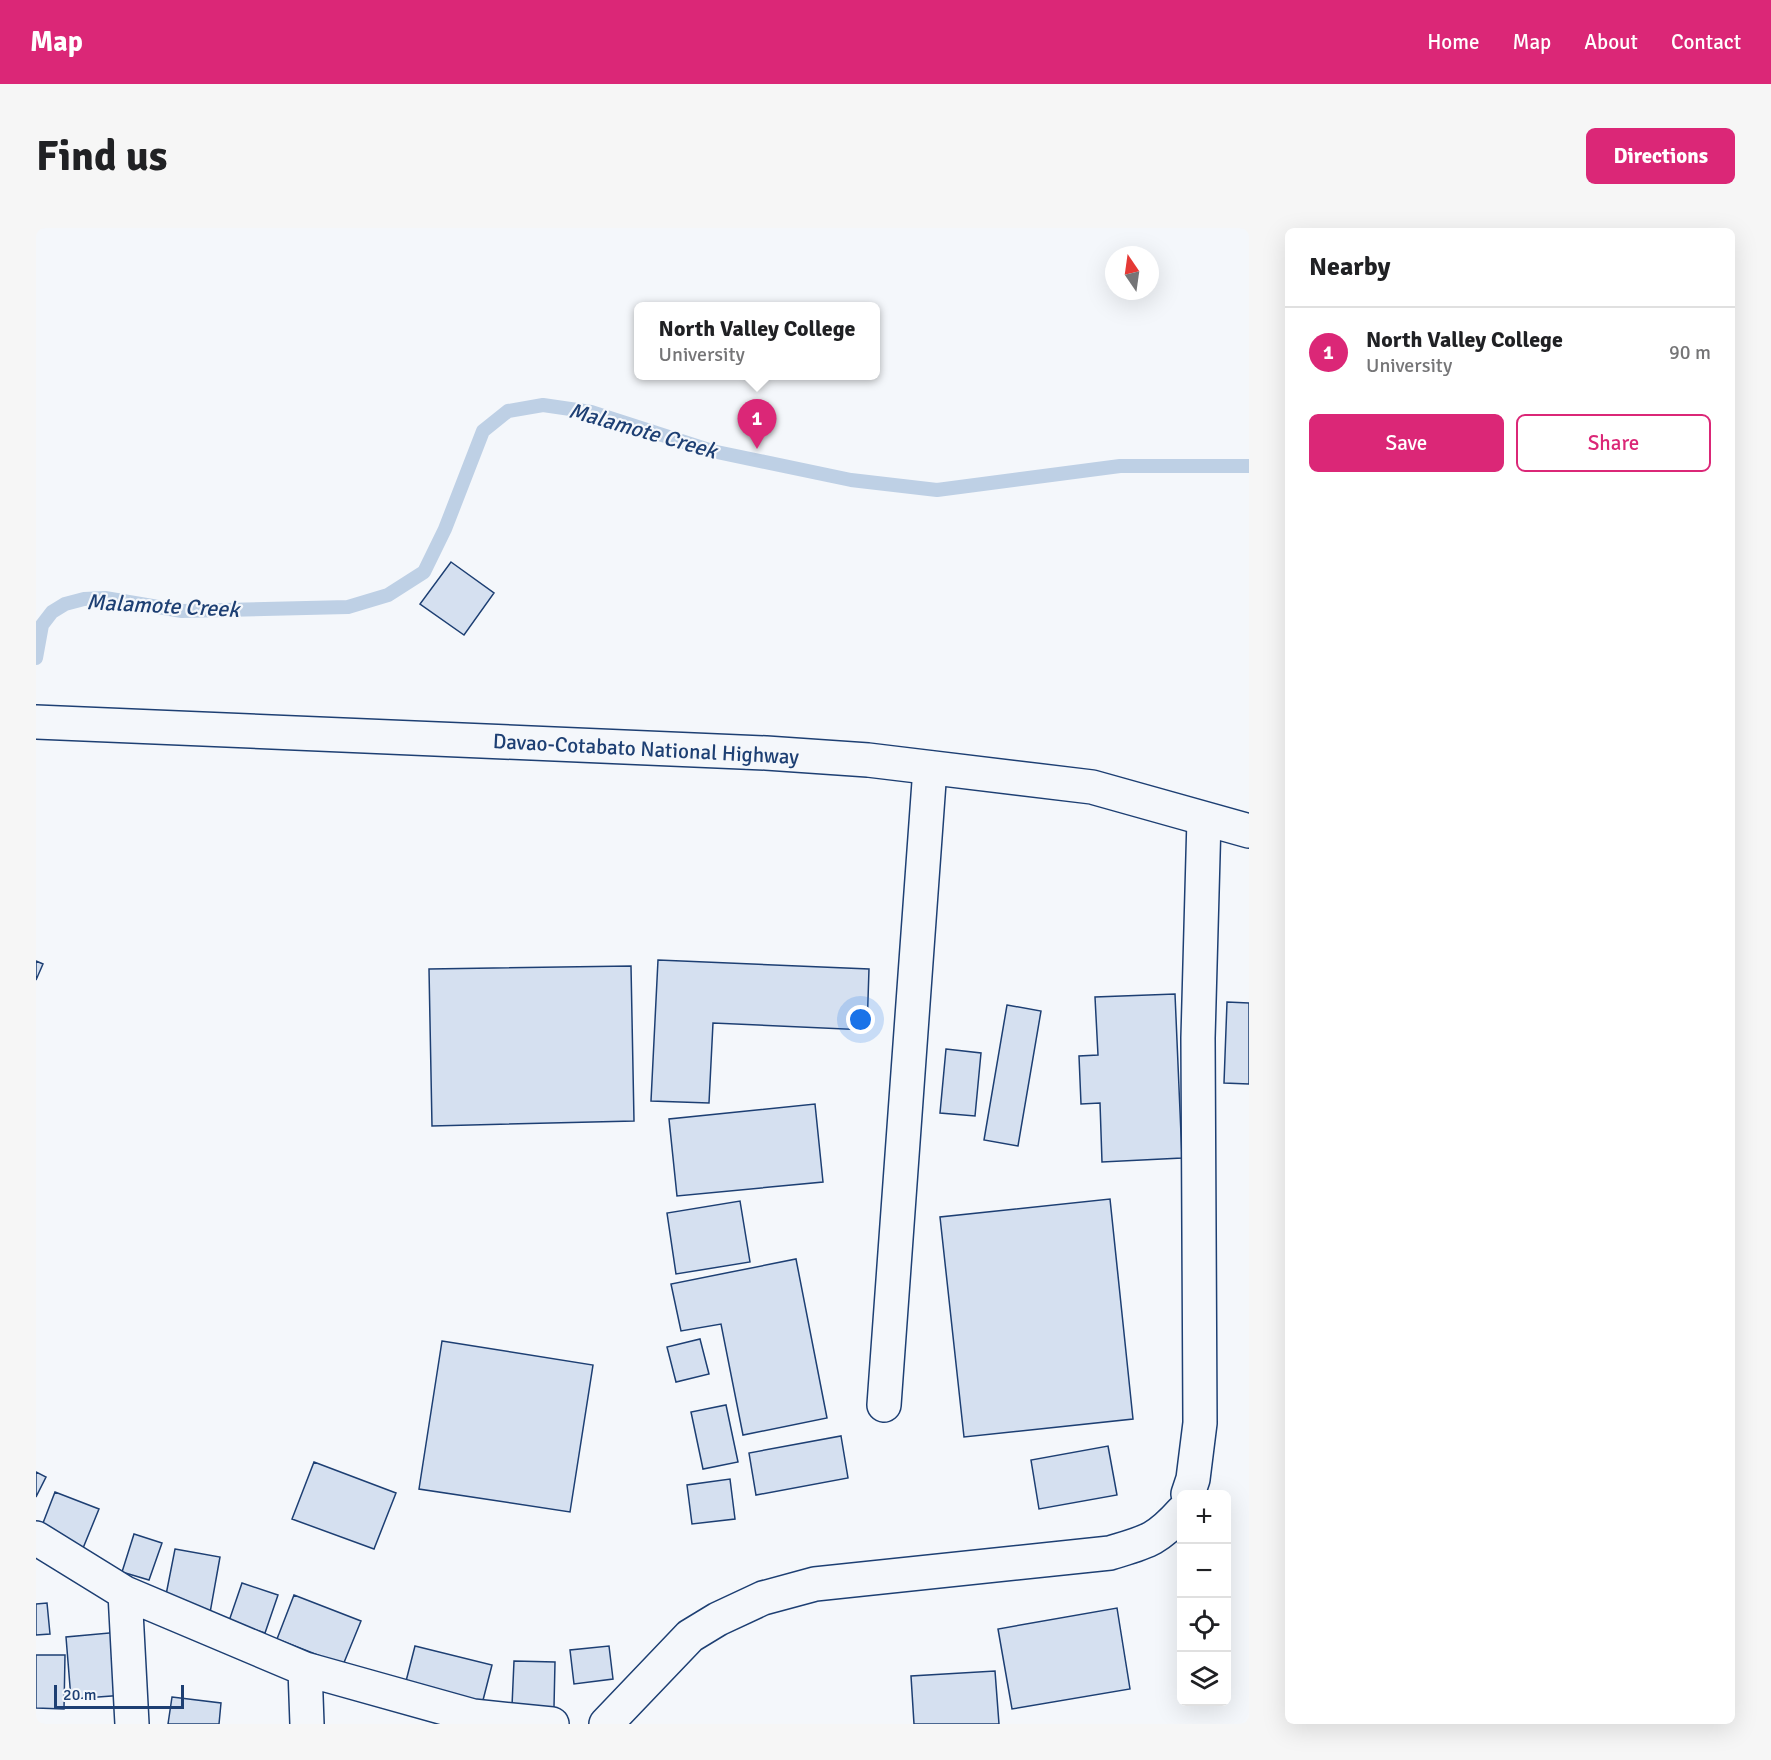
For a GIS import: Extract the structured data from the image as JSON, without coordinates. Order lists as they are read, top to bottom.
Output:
{
  "streets": {
    "main road": ["Davao-Cotabato National Highway"]
  },
  "water": ["Malamote Creek"],
  "scale_bar": "20 m",
  "north": "top",
  "page": {
    "header": "Map",
    "nav": [
      "Home",
      "Map",
      "About",
      "Contact"
    ],
    "buttons": [
      "Directions",
      ["Save", "Share"]
    ],
    "title": "Find us",
    "heading": "Nearby",
    "popup": ["North Valley College", "University"],
    "list": [
      {
        "mark": "1",
        "name": "North Valley College",
        "note": "University",
        "value": "90 m"
      }
    ],
    "pins": "1",
    "map_buttons": ["+", "−"],
    "scale": "20 m"
  }
}
